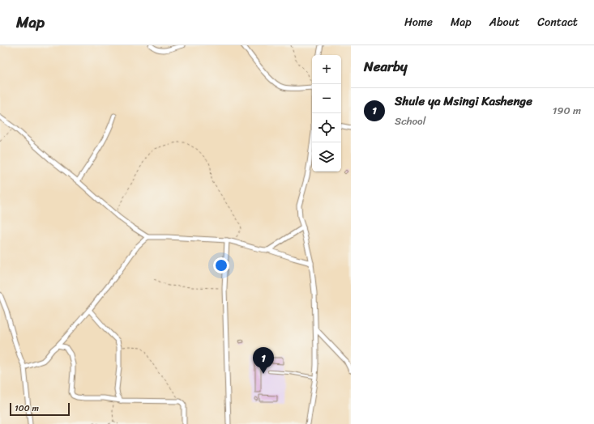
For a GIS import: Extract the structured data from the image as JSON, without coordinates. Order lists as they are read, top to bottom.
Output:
{
  "scale_bar": "100 m",
  "page": {
    "header": "Map",
    "nav": [
      "Home",
      "Map",
      "About",
      "Contact"
    ],
    "heading": "Nearby",
    "map_buttons": ["+", "−"],
    "list": [
      {
        "mark": "1",
        "name": "Shule ya Msingi Kashenge",
        "note": "School",
        "value": "190 m"
      }
    ],
    "pins": "1",
    "scale": "100 m"
  }
}
